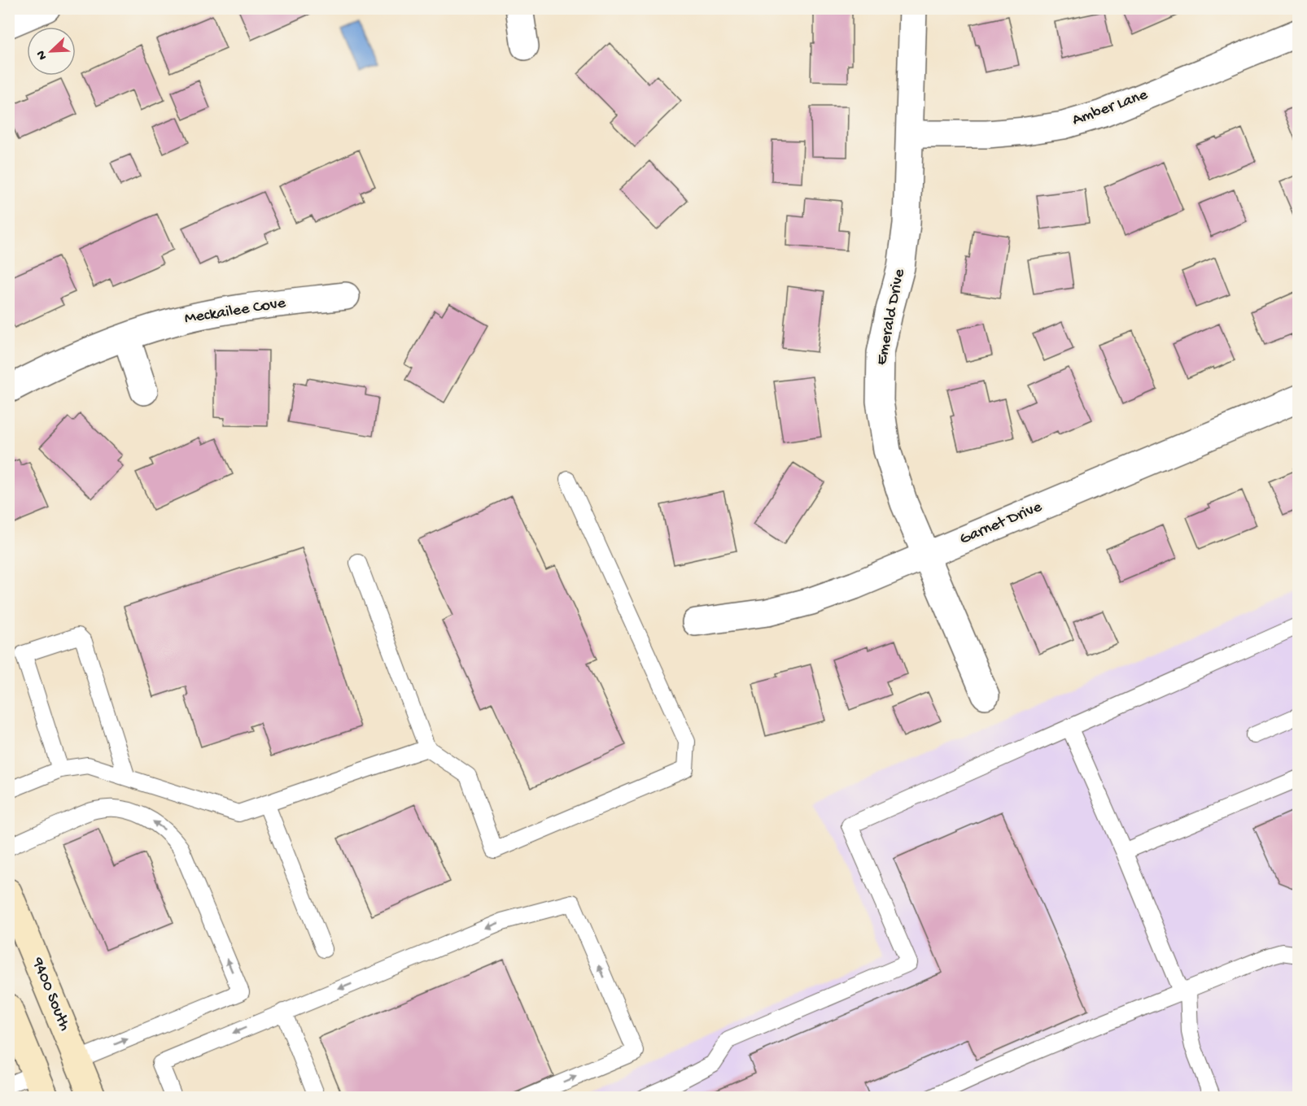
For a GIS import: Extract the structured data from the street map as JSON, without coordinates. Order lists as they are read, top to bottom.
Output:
{
  "streets": {
    "main road": ["9400 South"],
    "street": [
      "Amber Lane",
      "Meckailee Cove",
      "Emerald Drive",
      "Garnet Drive"
    ]
  },
  "crossings": [
    ["Amber Lane", "Emerald Drive"],
    ["Emerald Drive", "Garnet Drive"]
  ],
  "north": "bottom left"
}
